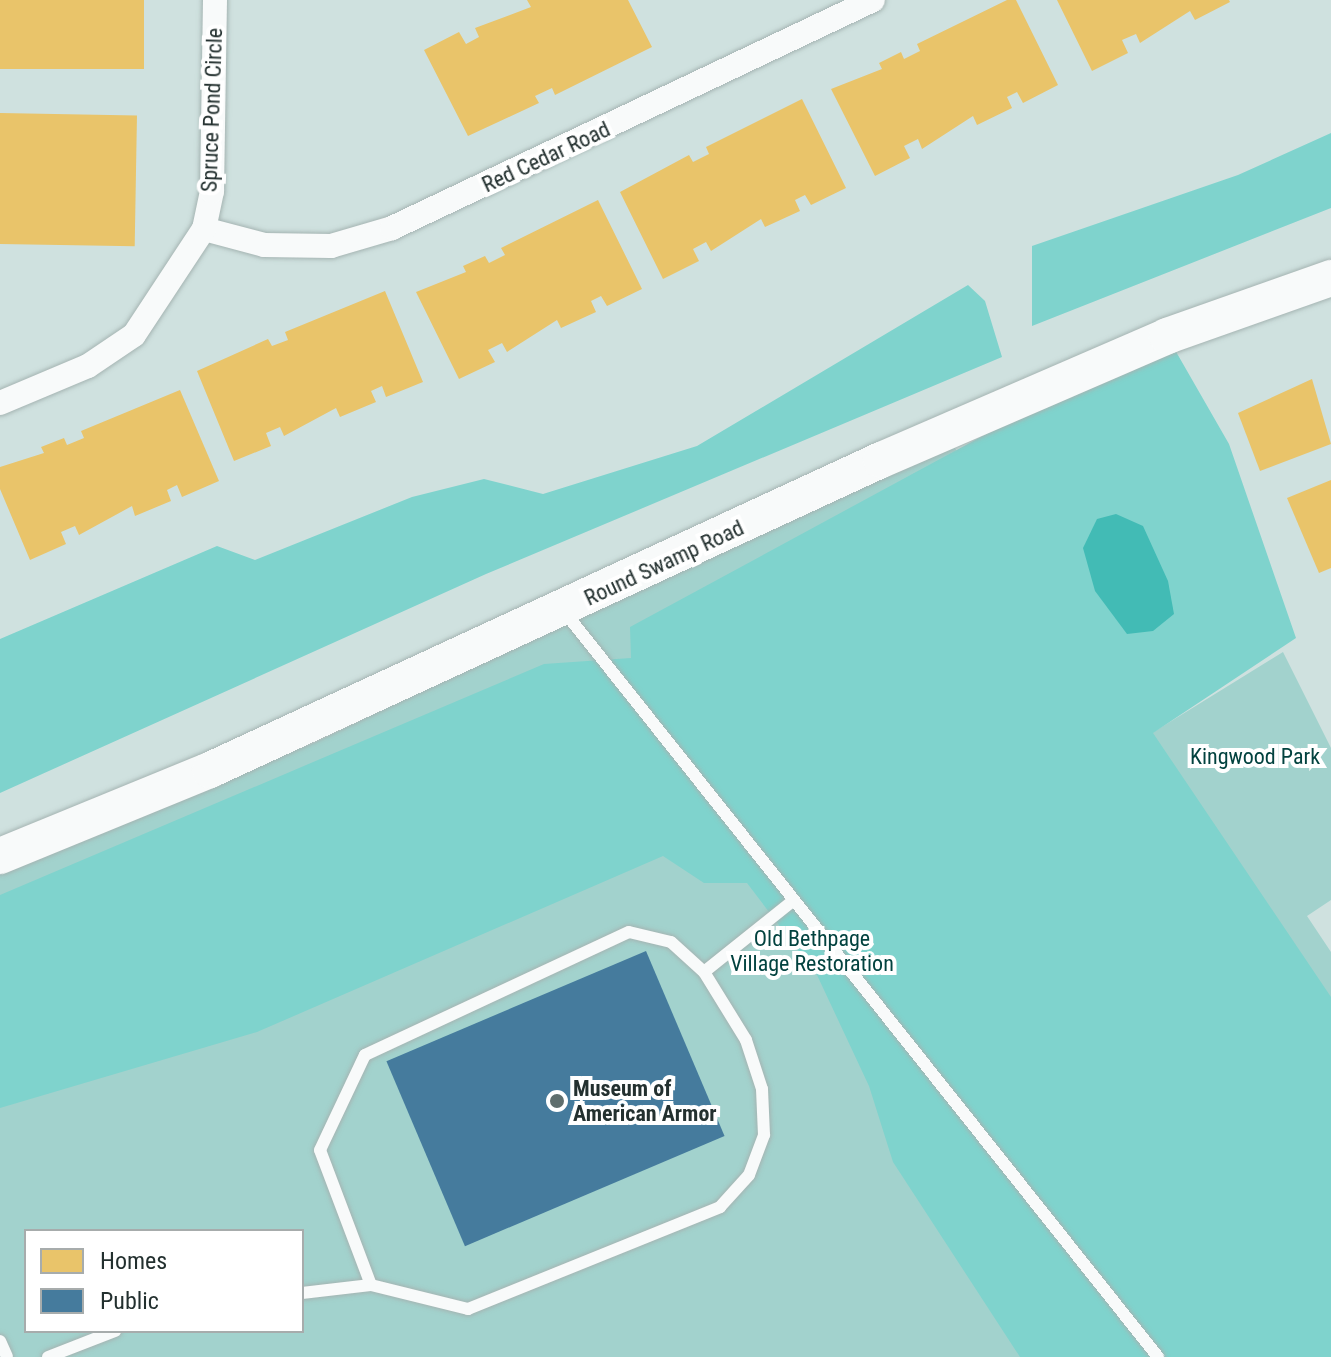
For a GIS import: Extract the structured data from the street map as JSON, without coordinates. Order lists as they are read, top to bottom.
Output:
{
  "streets": {
    "main road": ["Round Swamp Road"],
    "street": ["Spruce Pond Circle", "Red Cedar Road"]
  },
  "crossings": [
    ["Spruce Pond Circle", "Red Cedar Road"]
  ],
  "parks": ["Kingwood Park", "Old Bethpage Village Restoration"],
  "places": ["Museum of American Armor"],
  "legend": ["Homes", "Public"]
}
